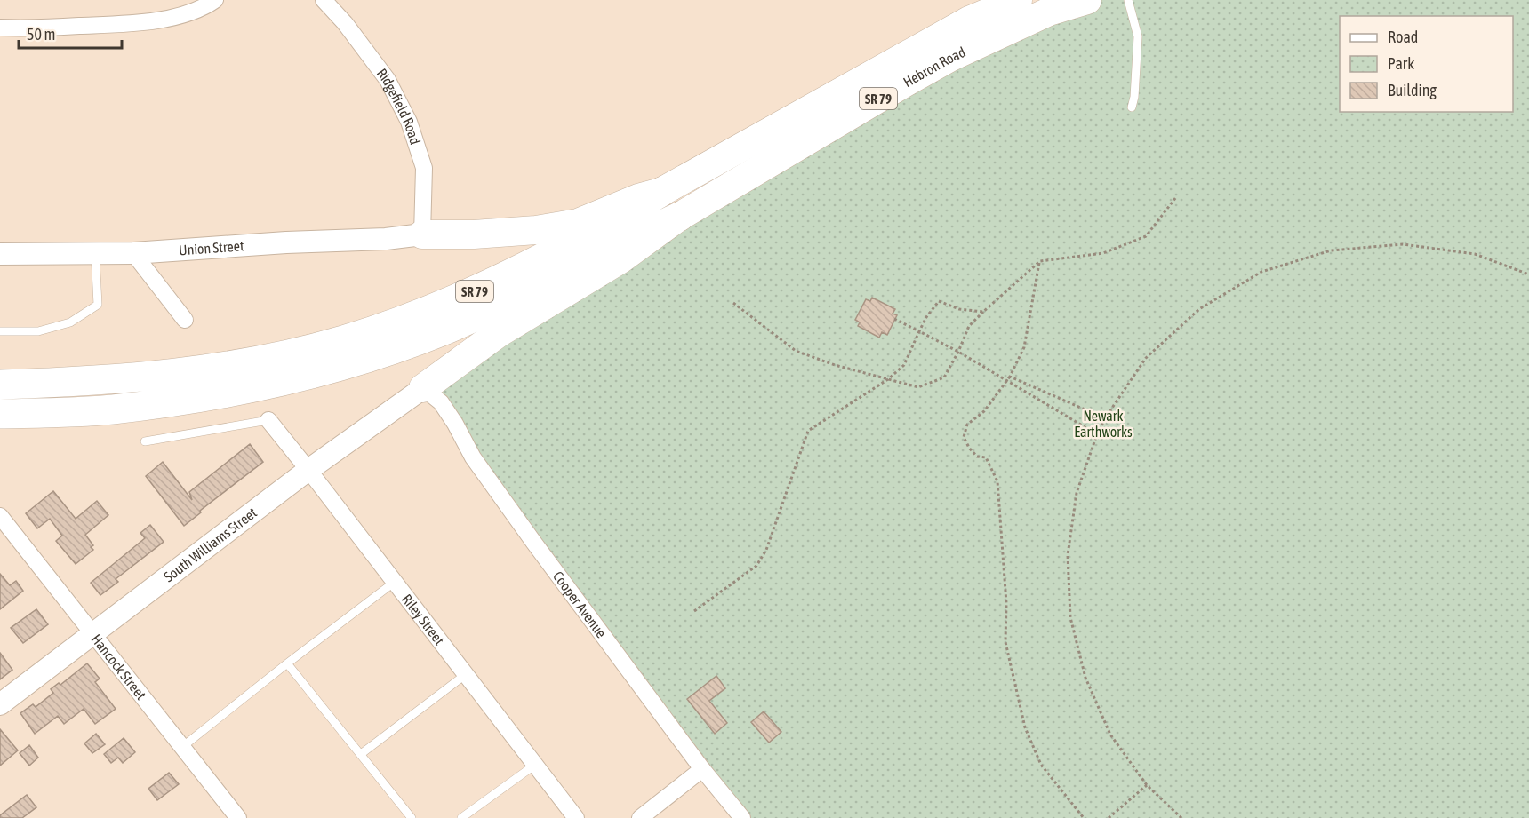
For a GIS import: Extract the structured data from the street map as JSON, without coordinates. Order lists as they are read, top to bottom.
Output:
{
  "streets": {
    "highway": ["Hebron Road", "SR 79"],
    "street": [
      "Ridgefield Road",
      "Union Street",
      "South Williams Street",
      "Cooper Avenue",
      "Riley Street",
      "Hancock Street"
    ]
  },
  "crossings": [
    ["Hebron Road", "SR 79"],
    ["Hebron Road", "Ridgefield Road"],
    ["Hebron Road", "Union Street"],
    ["Hebron Road", "South Williams Street"],
    ["Hebron Road", "Cooper Avenue"],
    ["Ridgefield Road", "Union Street"],
    ["South Williams Street", "Cooper Avenue"],
    ["South Williams Street", "Riley Street"],
    ["South Williams Street", "Hancock Street"]
  ],
  "parks": ["Newark Earthworks"],
  "legend": ["Road", "Park", "Building"],
  "scale_bar": "50 m"
}
